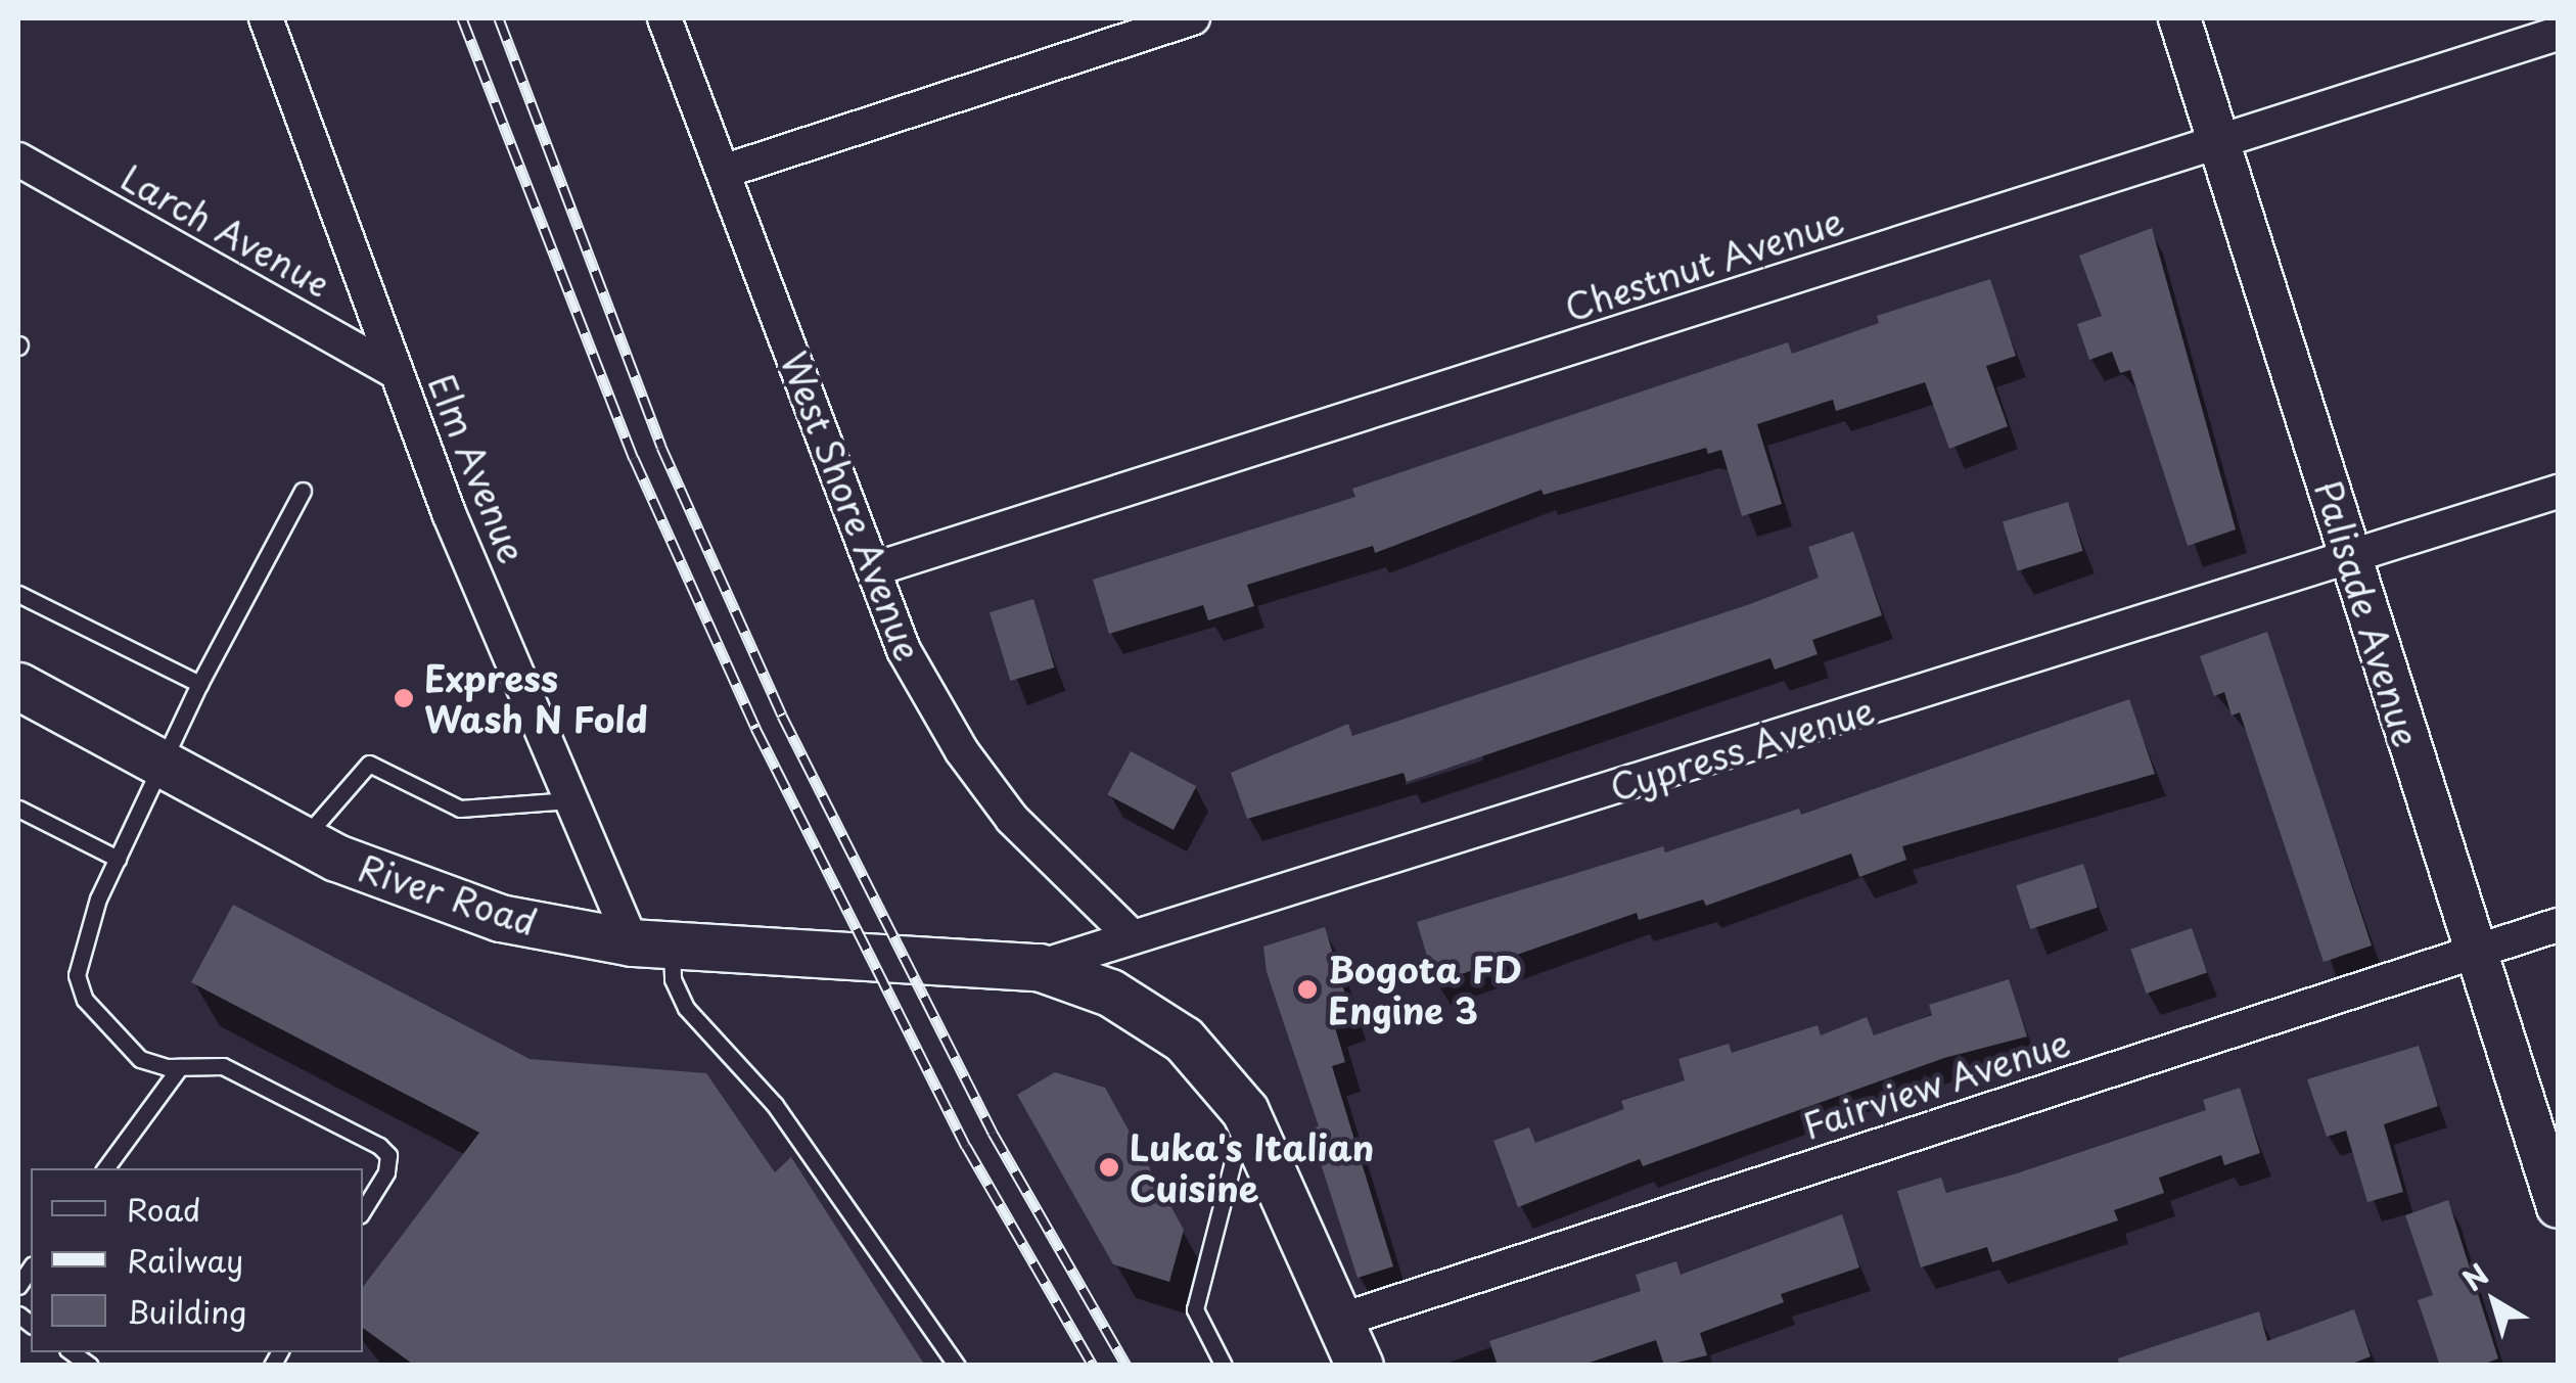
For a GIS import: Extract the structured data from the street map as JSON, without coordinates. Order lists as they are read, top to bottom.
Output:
{
  "streets": {
    "main road": ["Cypress Avenue", "River Road"],
    "street": [
      "Larch Avenue",
      "Chestnut Avenue",
      "Elm Avenue",
      "West Shore Avenue",
      "Palisade Avenue",
      "Fairview Avenue"
    ]
  },
  "crossings": [
    ["Larch Avenue", "Elm Avenue"],
    ["Chestnut Avenue", "West Shore Avenue"],
    ["Chestnut Avenue", "Palisade Avenue"],
    ["Elm Avenue", "River Road"],
    ["West Shore Avenue", "Cypress Avenue"],
    ["Palisade Avenue", "Cypress Avenue"],
    ["Palisade Avenue", "Fairview Avenue"],
    ["Cypress Avenue", "River Road"]
  ],
  "places": ["Express Wash N Fold", "Bogota FD Engine 3", "Luka's Italian Cuisine"],
  "legend": ["Road", "Railway", "Building"],
  "north": "top left"
}
